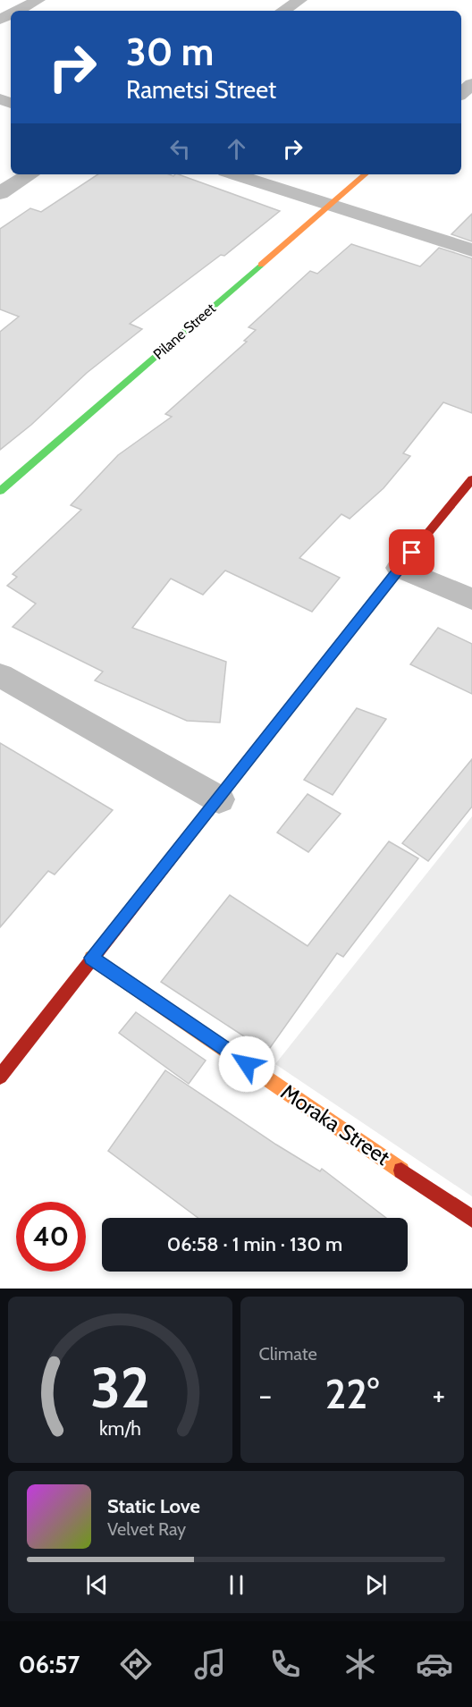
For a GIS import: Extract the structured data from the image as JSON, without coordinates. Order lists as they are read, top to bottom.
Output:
{
  "streets": {
    "street": ["Pilane Street", "Moraka Street"]
  },
  "page": {
    "turn": ["30 m", "Rametsi Street"],
    "limit": "40",
    "trip": "06:58 · 1 min · 130 m",
    "tile": "Climate",
    "heat": ["−", "22°", "+"],
    "song": ["Static Love", "Velvet Ray"],
    "tabs": "06:57",
    "gauge": ["32", "km/h"]
  }
}
